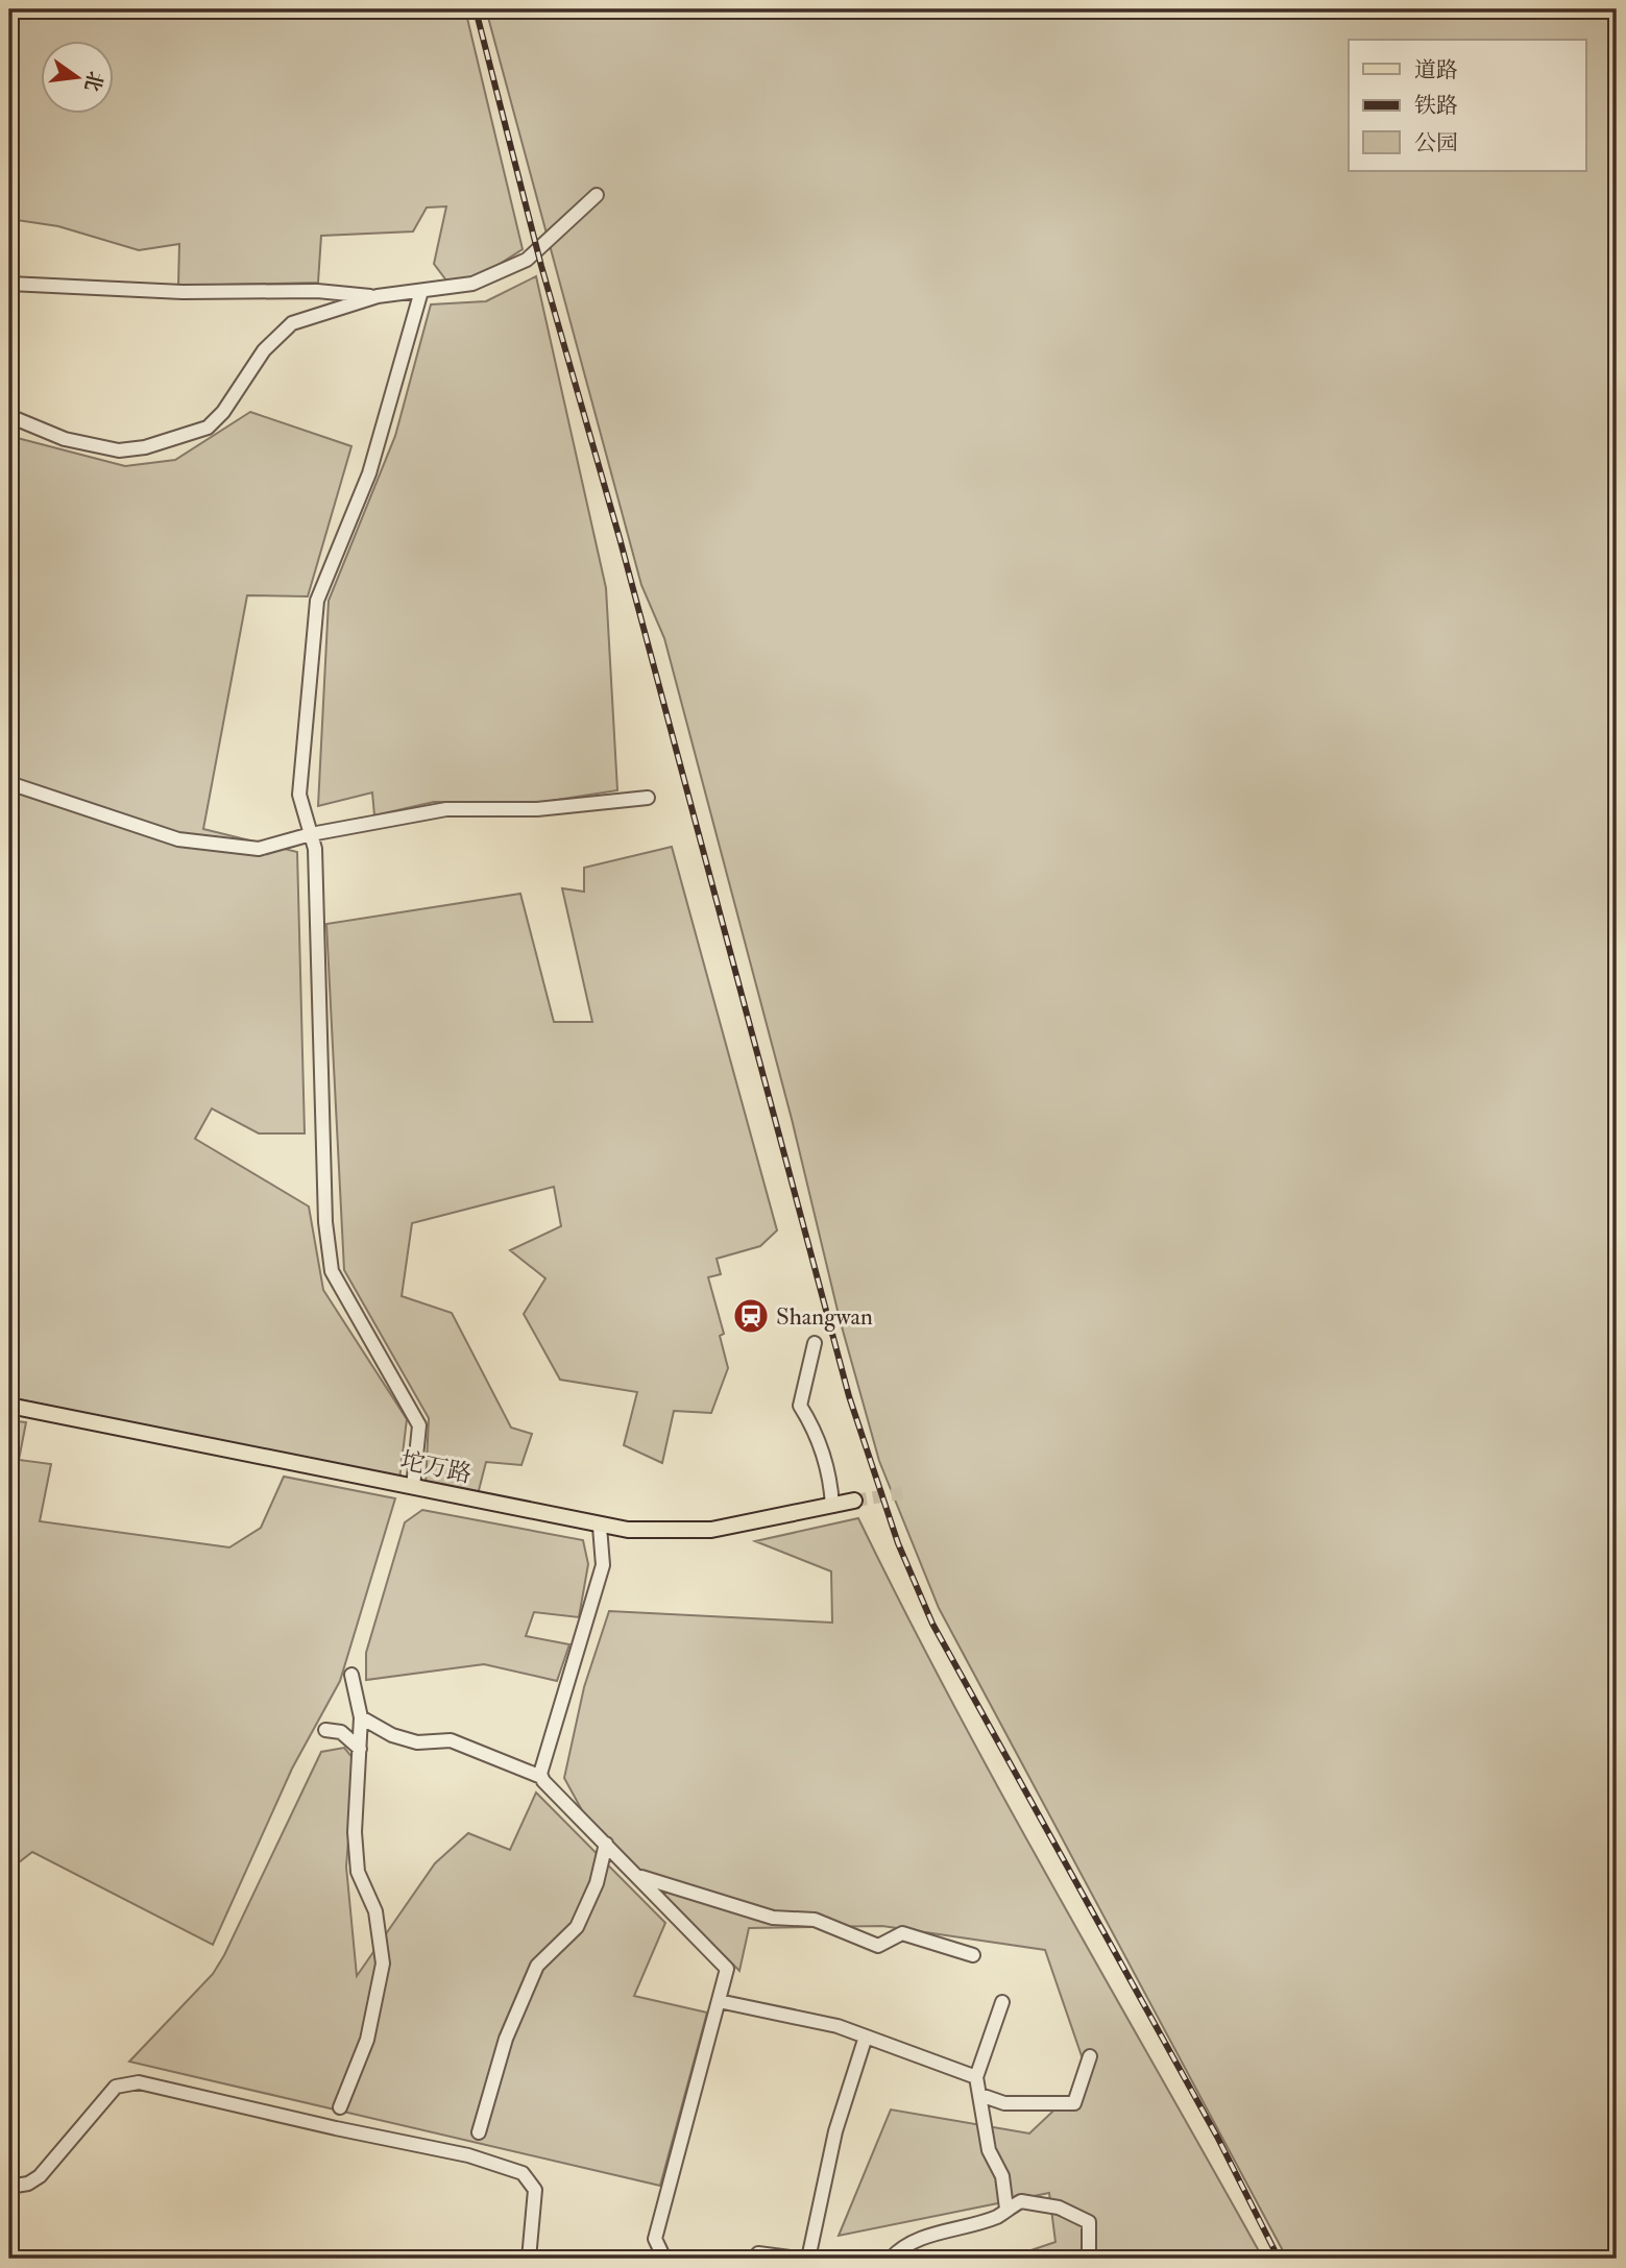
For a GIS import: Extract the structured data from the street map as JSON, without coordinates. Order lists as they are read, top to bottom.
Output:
{
  "streets": {
    "main road": ["坨万路"]
  },
  "places": {
    "station": ["Shangwan"]
  },
  "legend": ["道路", "铁路", "公园"],
  "north": "right"
}
